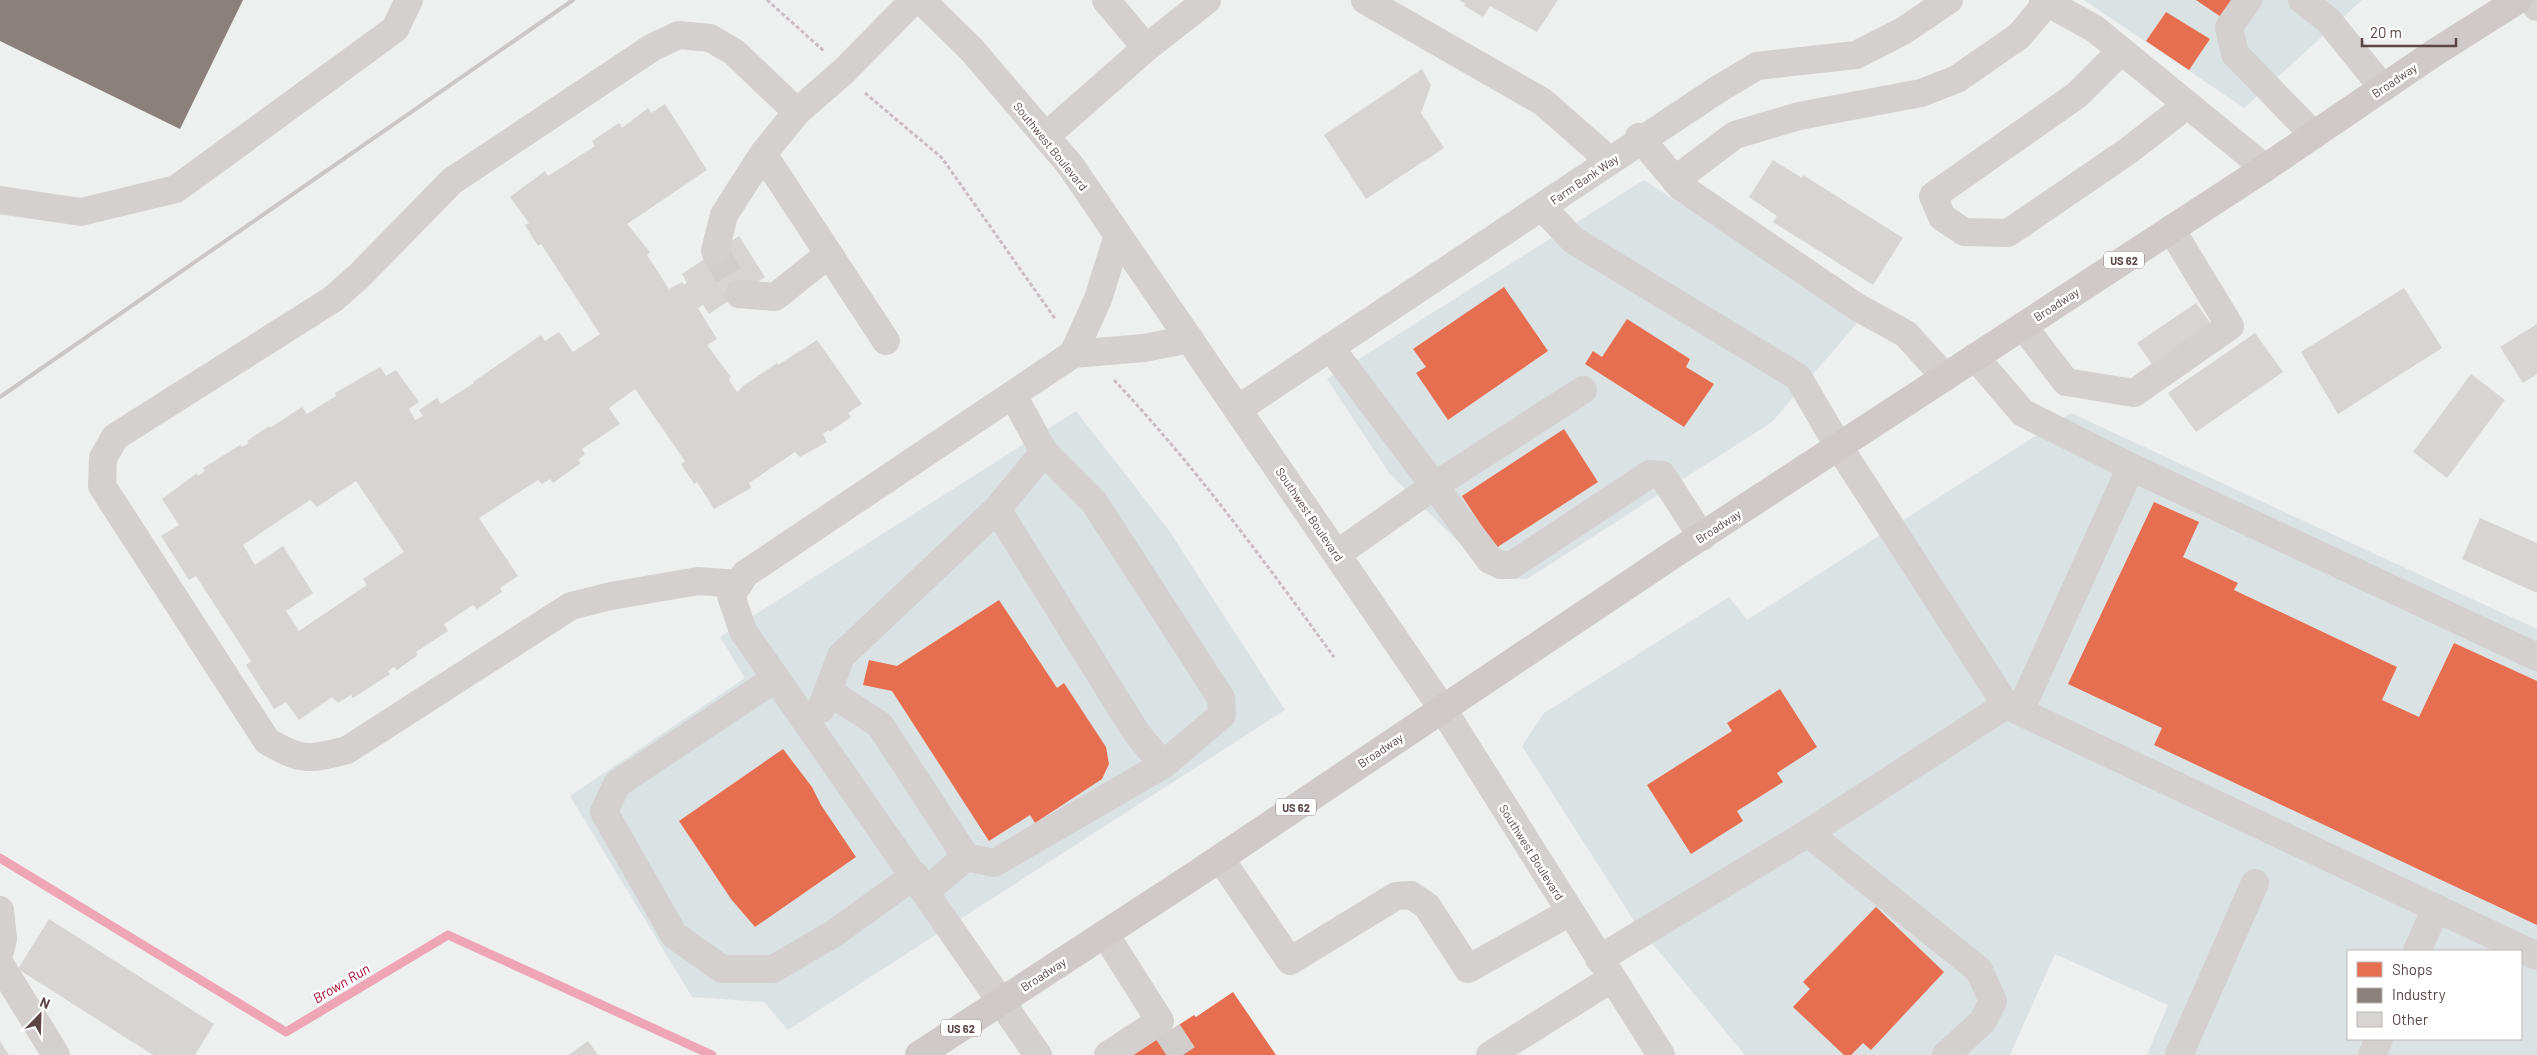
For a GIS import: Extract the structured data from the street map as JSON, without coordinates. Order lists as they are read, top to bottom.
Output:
{
  "streets": {
    "main road": ["Broadway", "US 62"],
    "street": ["Southwest Boulevard", "Farm Bank Way"]
  },
  "crossings": [
    ["Broadway", "Southwest Boulevard"],
    ["Southwest Boulevard", "Farm Bank Way"]
  ],
  "water": ["Brown Run"],
  "legend": ["Shops", "Industry", "Other"],
  "scale_bar": "20 m",
  "north": "top right"
}
